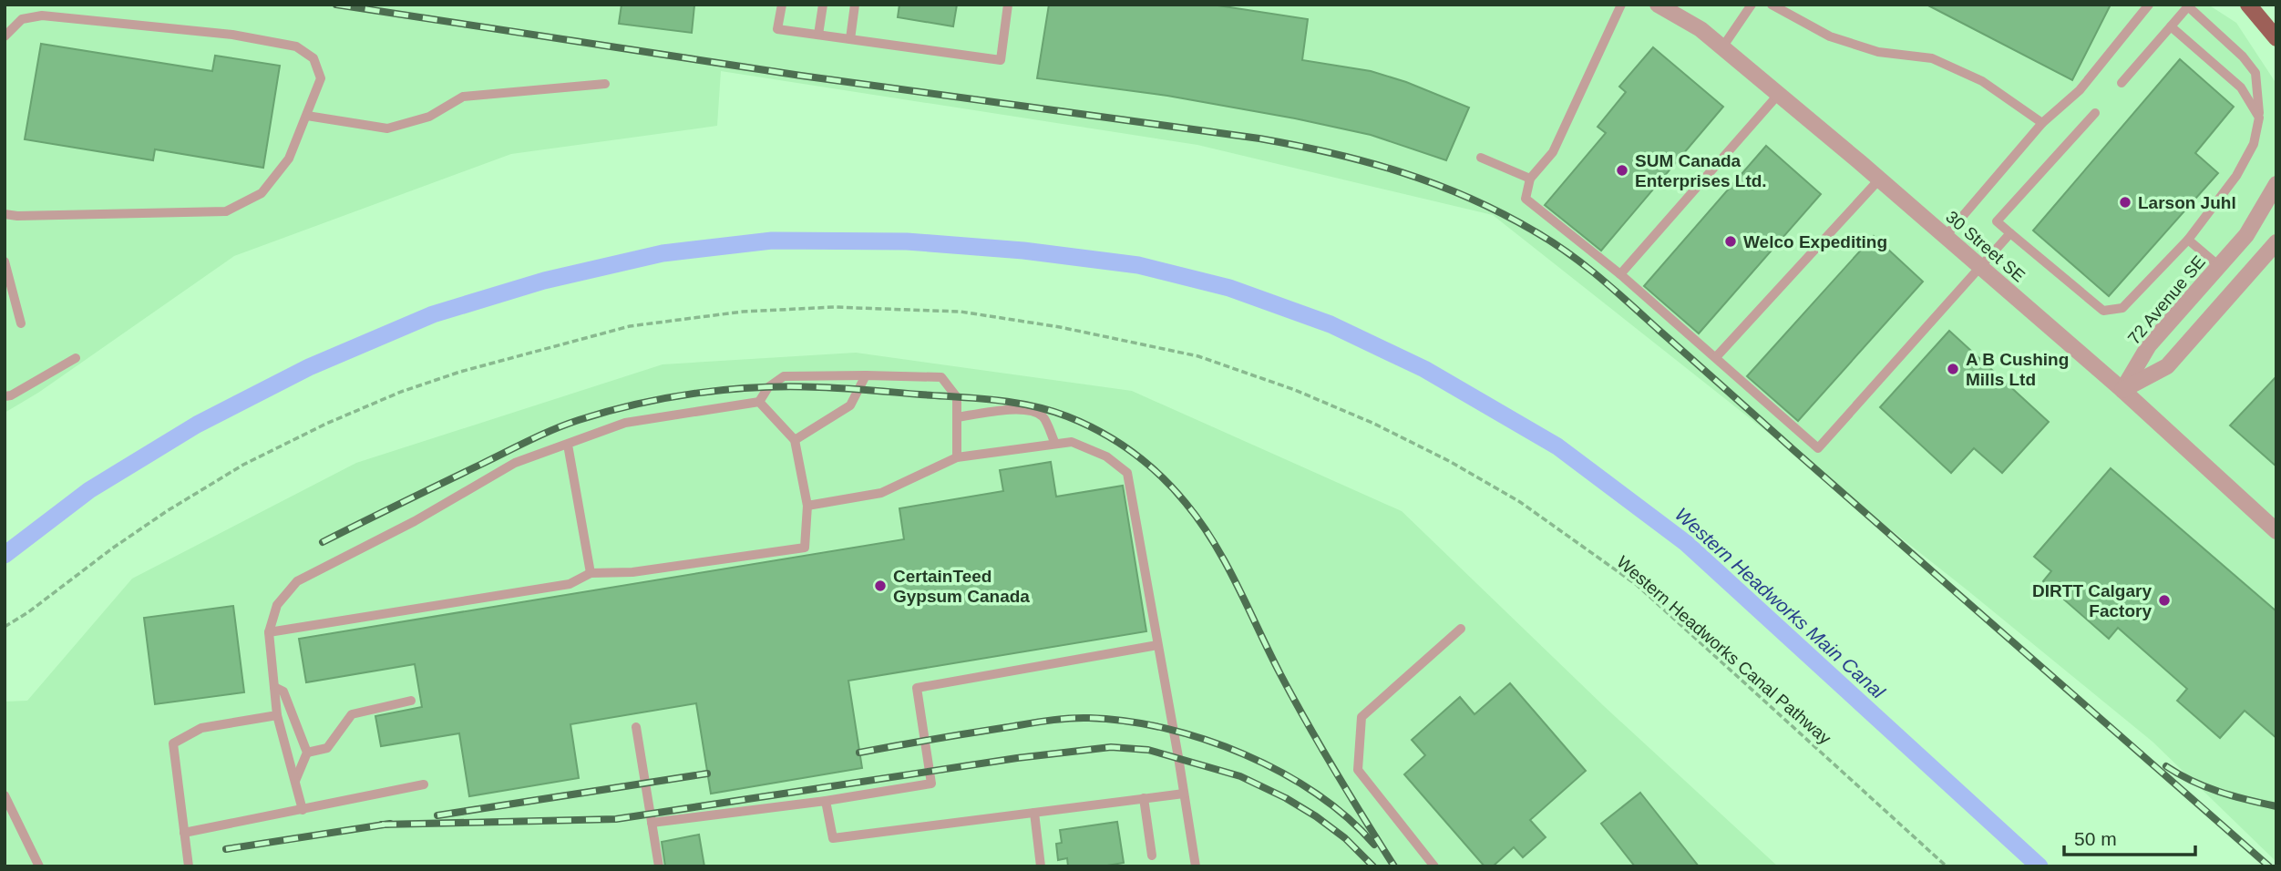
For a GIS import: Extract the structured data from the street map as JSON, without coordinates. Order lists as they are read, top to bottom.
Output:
{
  "streets": {
    "street": ["30 Street SE", "72 Avenue SE"],
    "path": ["Western Headworks Canal Pathway"]
  },
  "crossings": [
    ["30 Street SE", "72 Avenue SE"]
  ],
  "water": ["Western Headworks Main Canal"],
  "places": [
    "SUM Canada Enterprises Ltd.",
    "Larson Juhl",
    "Welco Expediting",
    "A B Cushing Mills Ltd",
    "CertainTeed Gypsum Canada",
    "DIRTT Calgary Factory"
  ],
  "scale_bar": "50 m"
}
